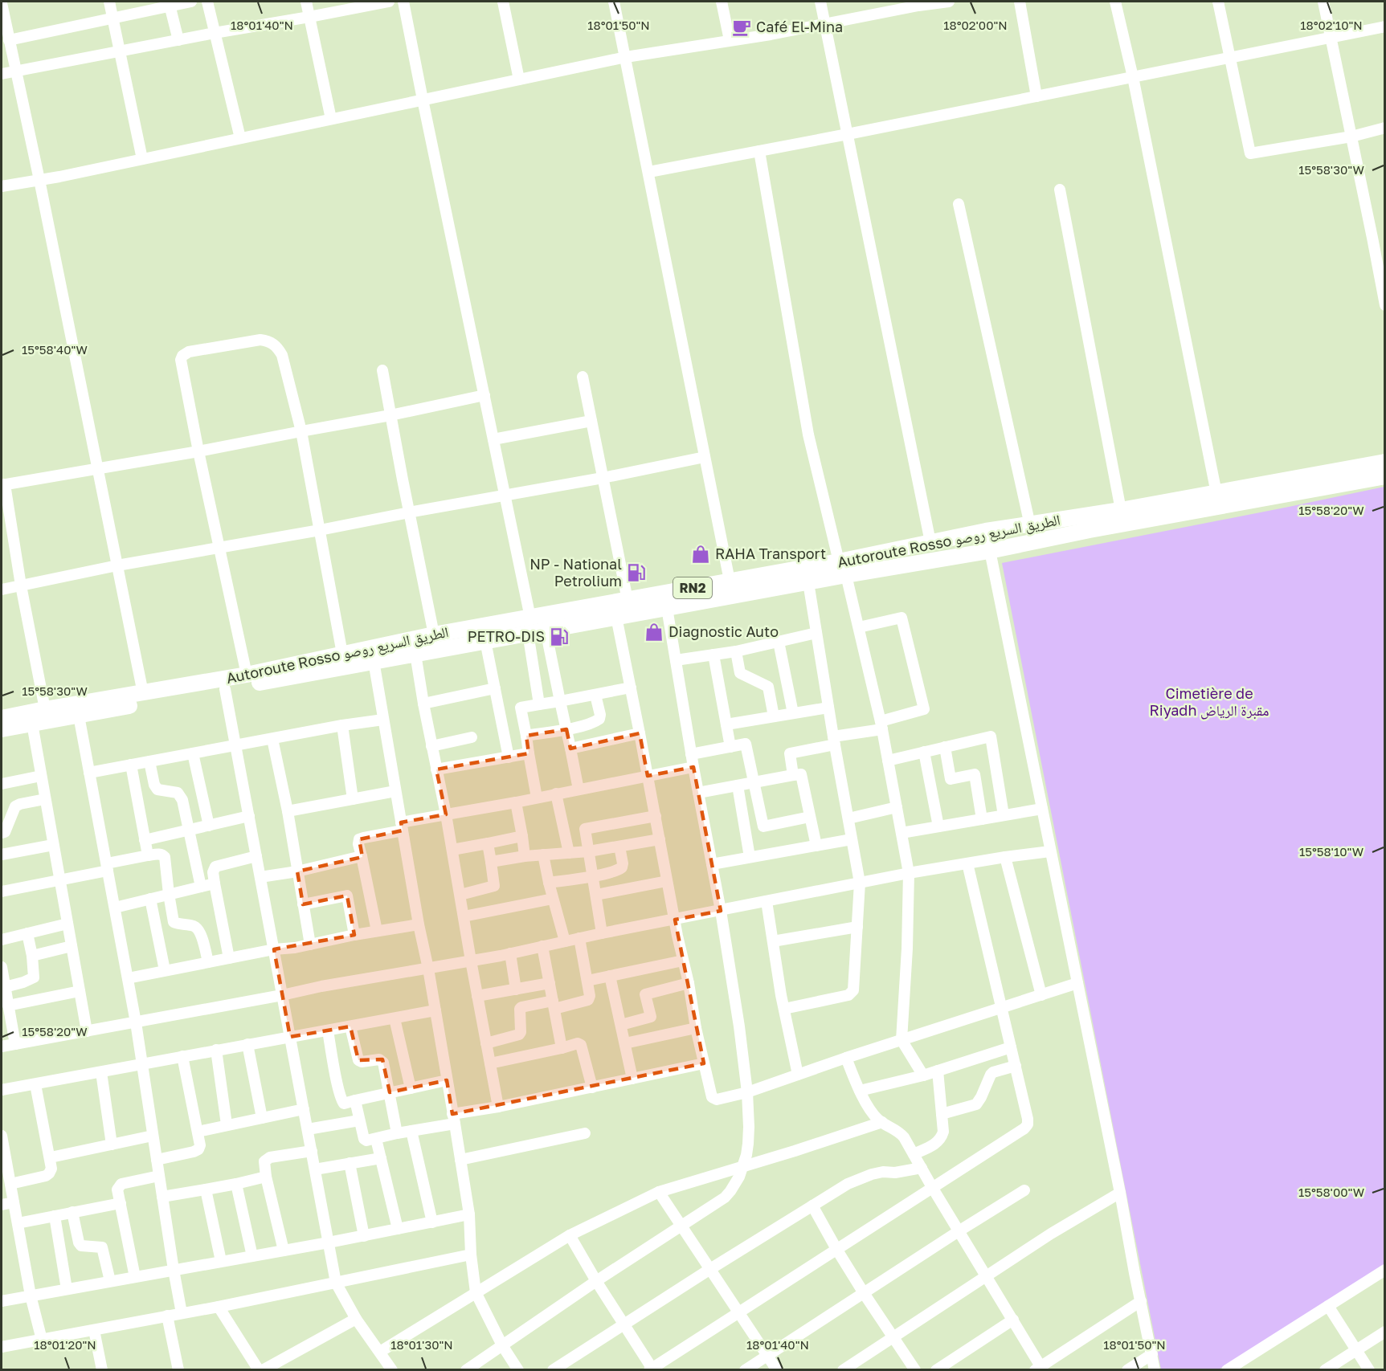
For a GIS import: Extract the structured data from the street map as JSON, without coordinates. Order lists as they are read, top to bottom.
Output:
{
  "streets": {
    "highway": ["Autoroute Rosso الطريق السريع روصو", "RN2"]
  },
  "parks": ["Cimetière de Riyadh مقبرة الرياض"],
  "places": {
    "cafe": ["Café El-Mina"],
    "shop": ["RAHA Transport", "Diagnostic Auto"],
    "fuel station": ["NP - National Petrolium", "PETRO-DIS"]
  },
  "coordinates": [
    "18°01'40\"N",
    "18°01'50\"N",
    "18°02'00\"N",
    "18°02'10\"N",
    "15°58'30\"W",
    "15°58'40\"W",
    "15°58'20\"W",
    "15°58'10\"W",
    "15°58'00\"W",
    "18°01'20\"N",
    "18°01'30\"N"
  ]
}
